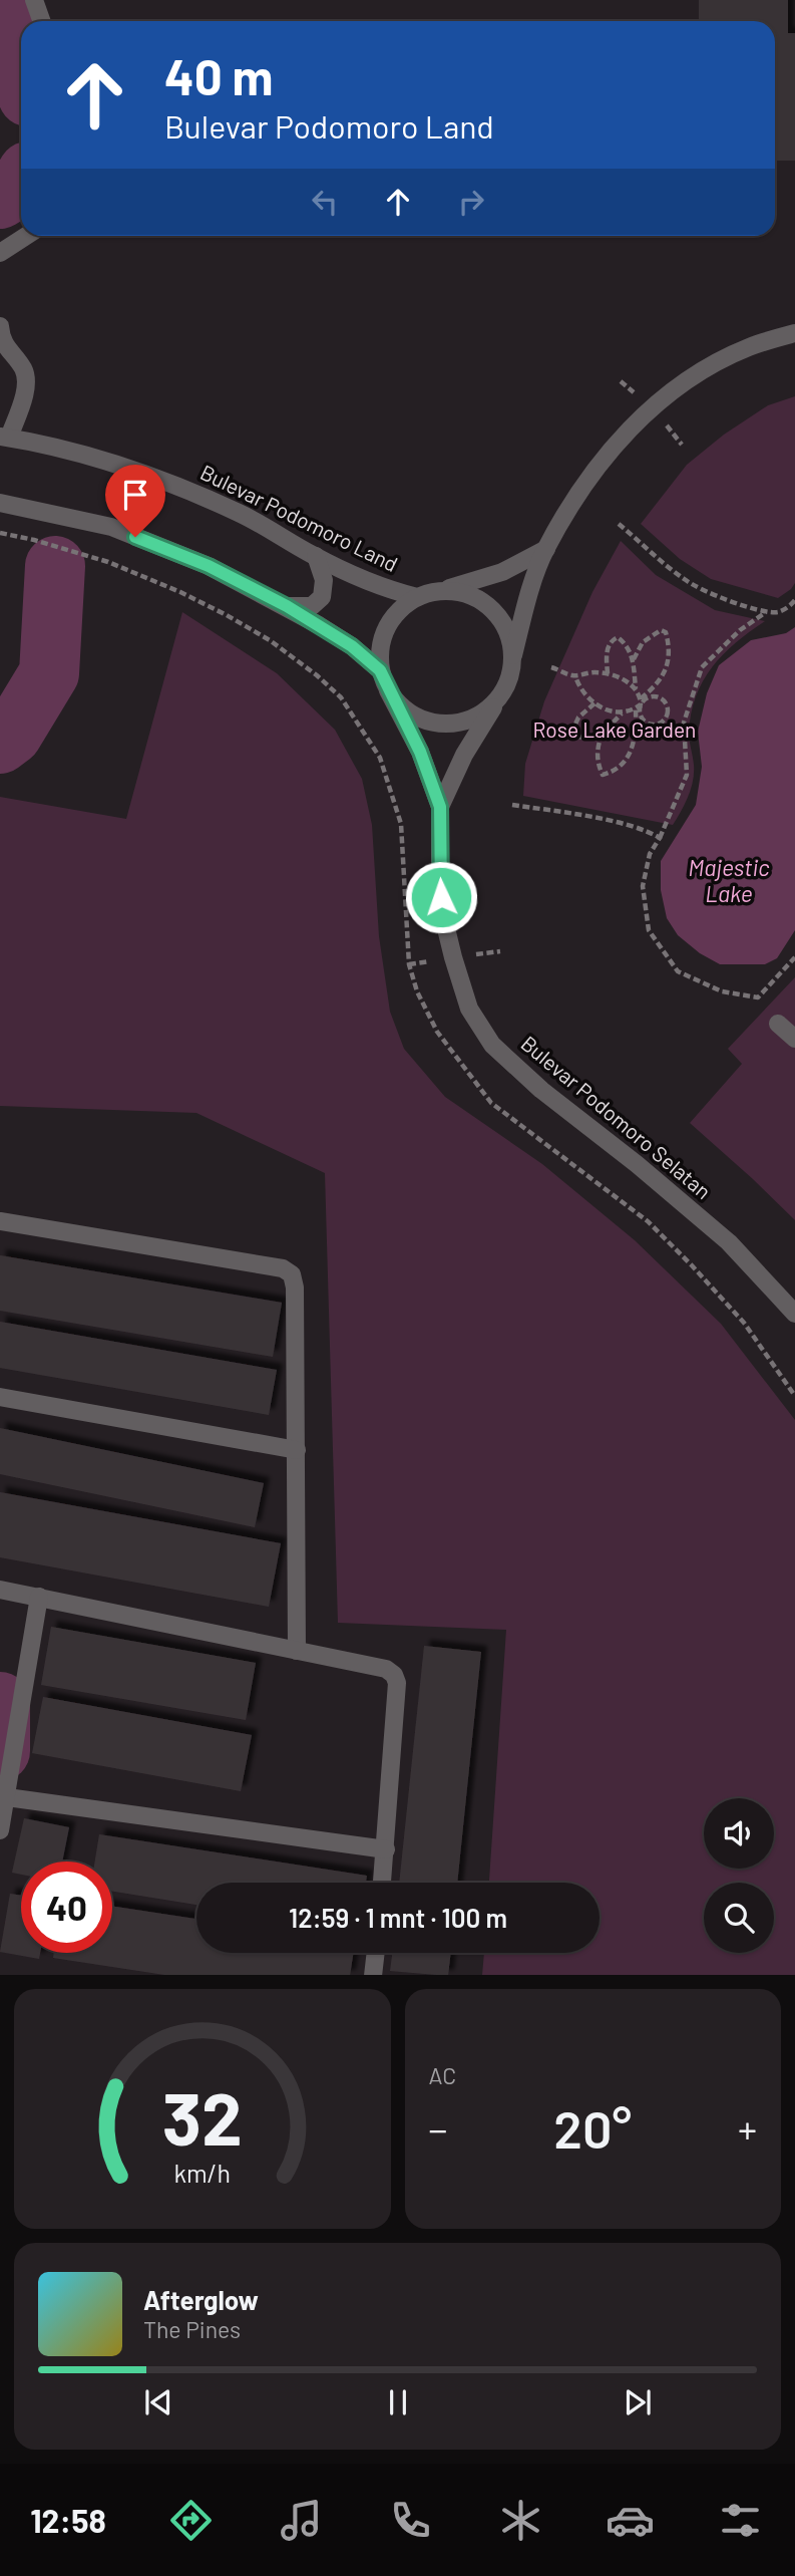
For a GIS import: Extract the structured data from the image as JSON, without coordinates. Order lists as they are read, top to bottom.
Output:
{
  "streets": {
    "street": ["Bulevar Podomoro Land", "Bulevar Podomoro Selatan"]
  },
  "crossings": [
    ["Bulevar Podomoro Land", "Bulevar Podomoro Selatan"]
  ],
  "water": ["Majestic Lake"],
  "parks": ["Rose Lake Garden"],
  "page": {
    "turn": ["40 m", "Bulevar Podomoro Land"],
    "limit": "40",
    "trip": "12:59 · 1 mnt · 100 m",
    "tile": "AC",
    "heat": ["−", "20°", "+"],
    "song": ["Afterglow", "The Pines"],
    "tabs": "12:58",
    "gauge": ["32", "km/h"]
  }
}
